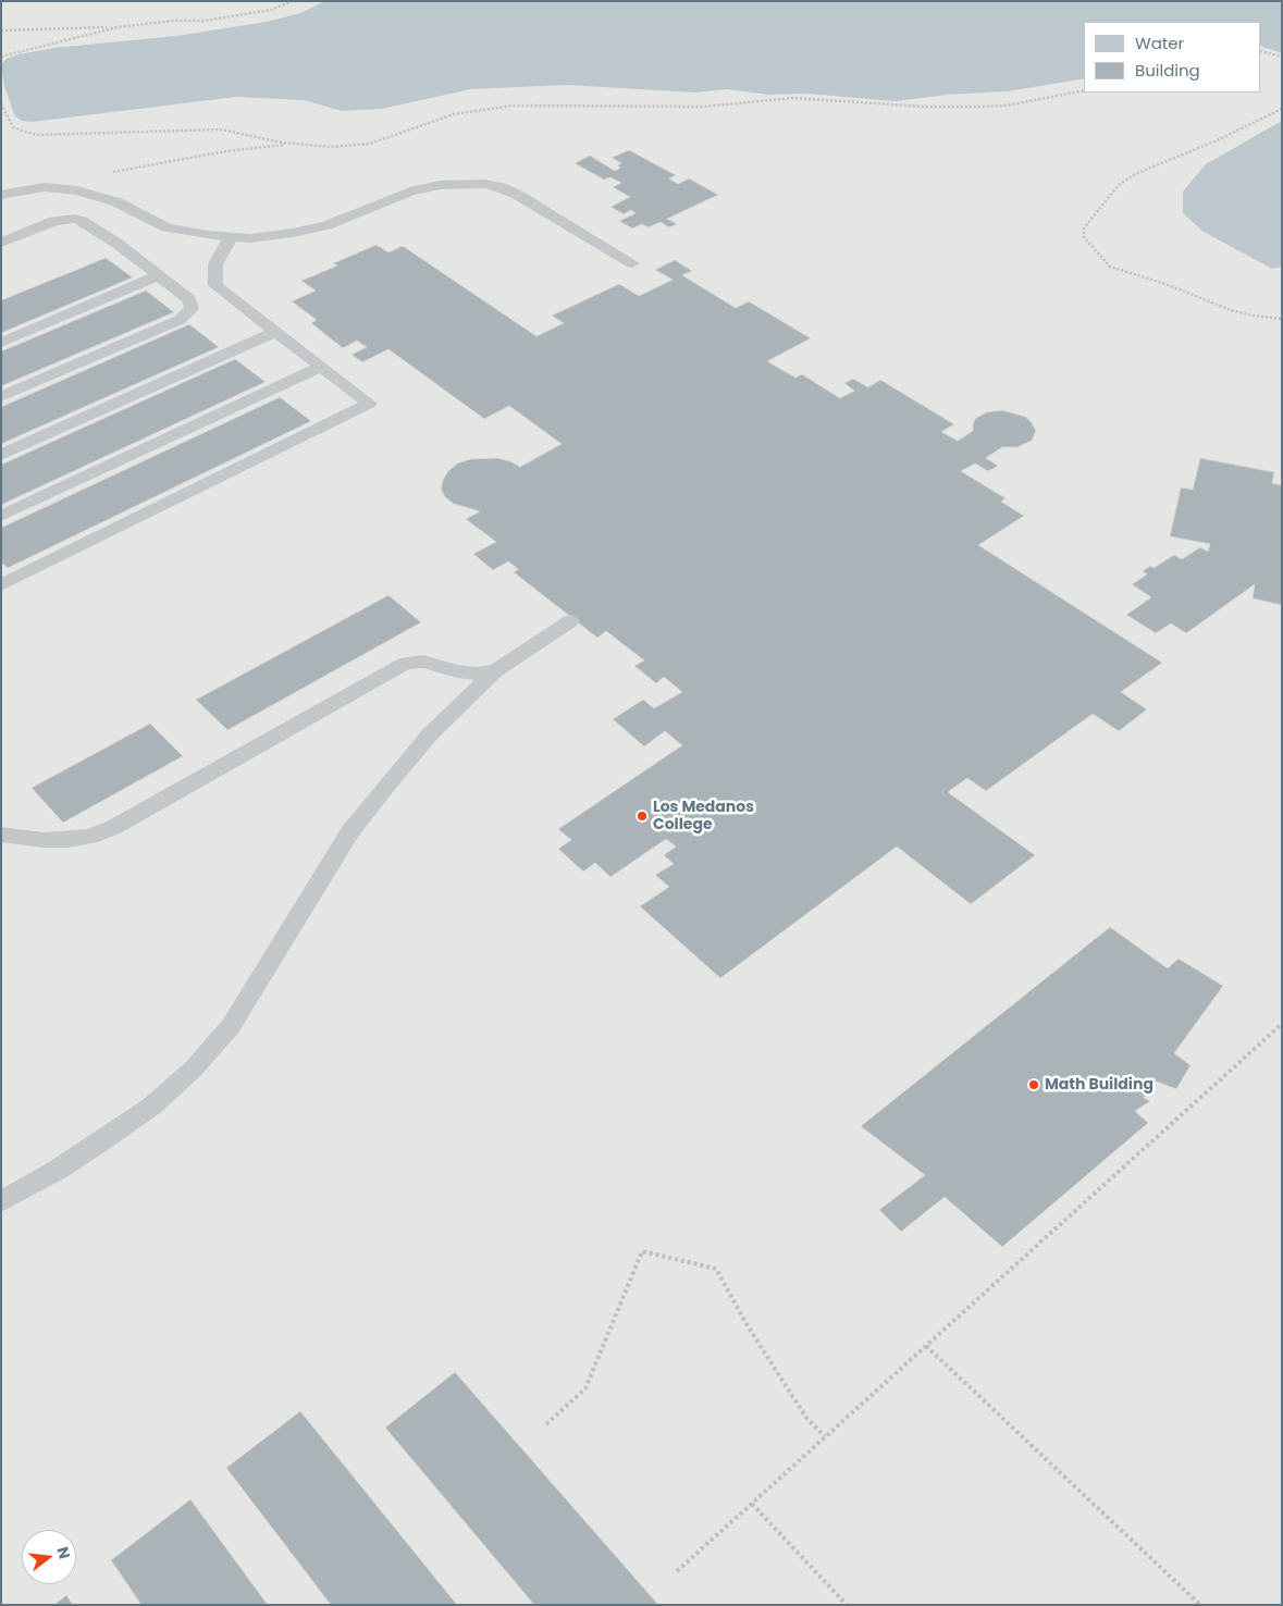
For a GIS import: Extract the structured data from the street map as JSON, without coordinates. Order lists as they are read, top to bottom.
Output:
{
  "places": ["Los Medanos College", "Math Building"],
  "legend": ["Water", "Building"],
  "north": "right"
}
